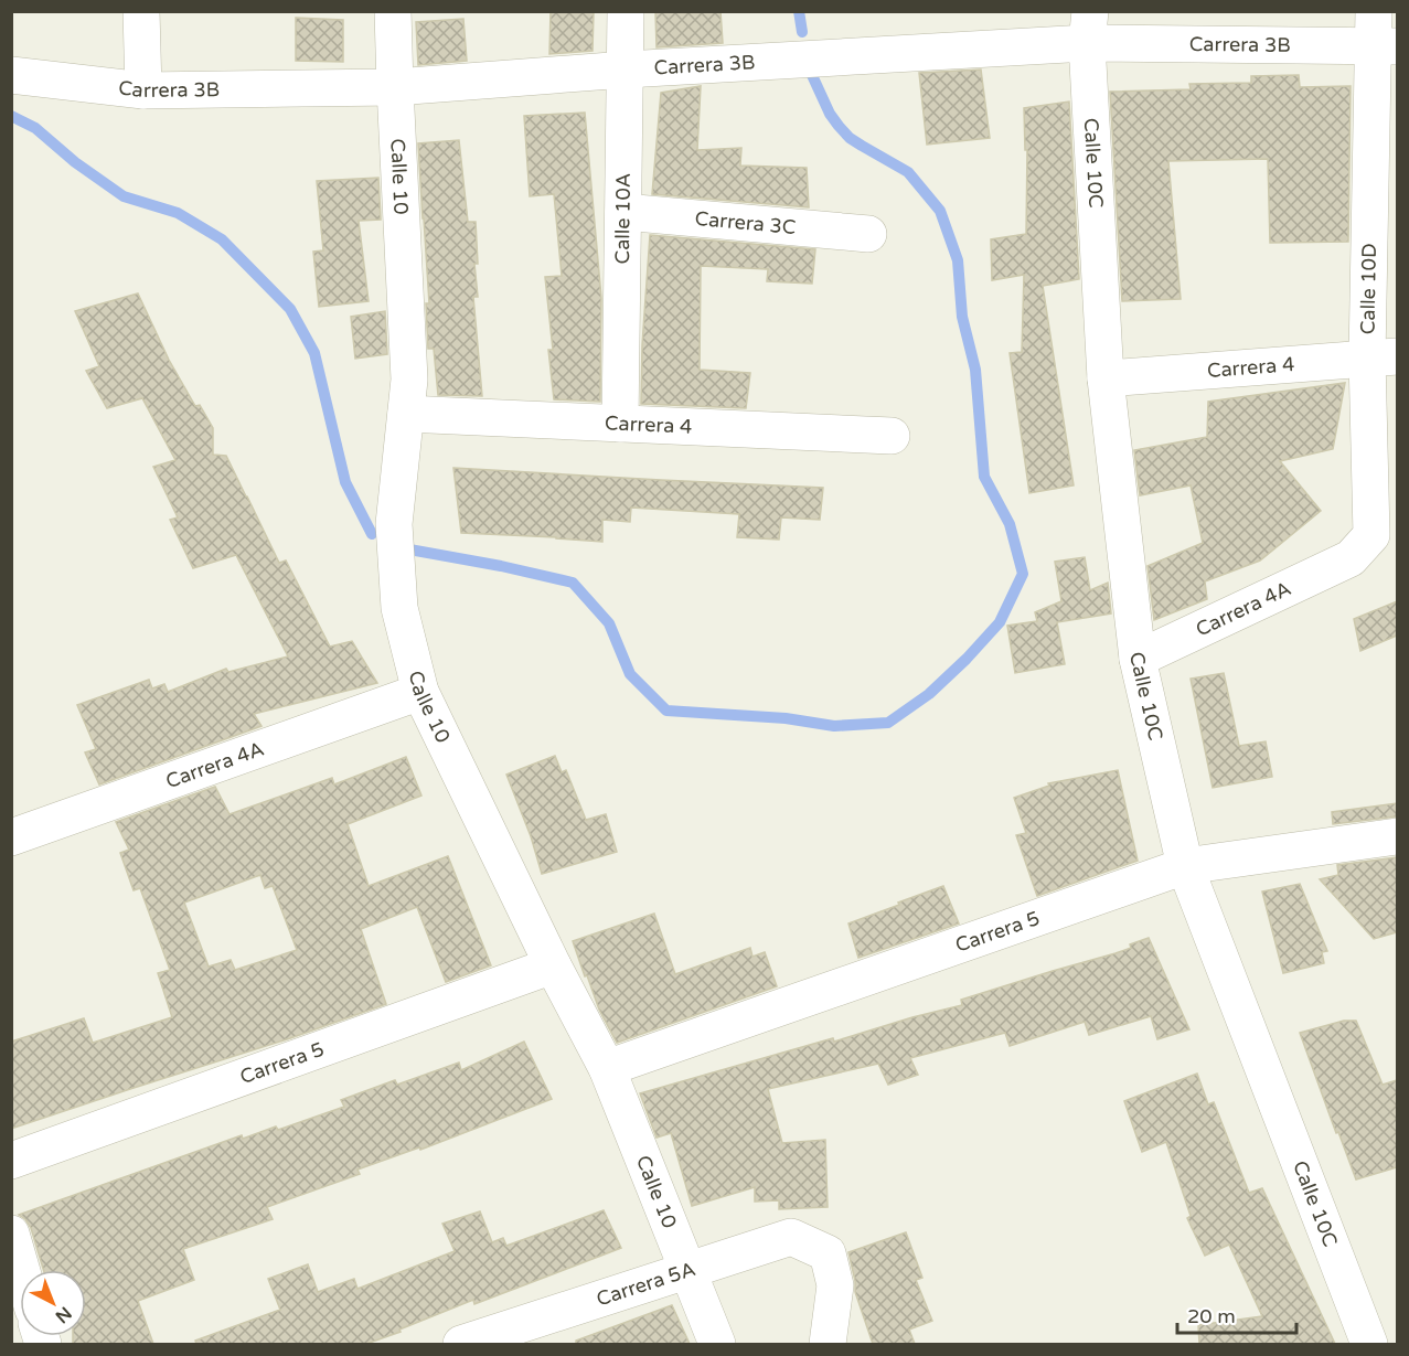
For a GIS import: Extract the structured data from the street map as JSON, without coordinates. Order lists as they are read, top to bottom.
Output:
{
  "streets": {
    "street": [
      "Carrera 3B",
      "Calle 10C",
      "Calle 10",
      "Calle 10A",
      "Carrera 3C",
      "Calle 10D",
      "Carrera 4",
      "Carrera 4A",
      "Carrera 5",
      "Carrera 5A"
    ]
  },
  "crossings": [
    ["Carrera 3B", "Calle 10C"],
    ["Carrera 3B", "Calle 10"],
    ["Carrera 3B", "Calle 10A"],
    ["Carrera 3B", "Calle 10D"],
    ["Calle 10C", "Carrera 4"],
    ["Calle 10C", "Carrera 4A"],
    ["Calle 10C", "Carrera 5"],
    ["Calle 10", "Carrera 4"],
    ["Calle 10", "Carrera 4A"],
    ["Calle 10", "Carrera 5"],
    ["Calle 10", "Carrera 5A"],
    ["Calle 10A", "Carrera 3C"],
    ["Calle 10A", "Carrera 4"],
    ["Calle 10D", "Carrera 4"],
    ["Calle 10D", "Carrera 4A"]
  ],
  "scale_bar": "20 m",
  "north": "bottom right"
}
